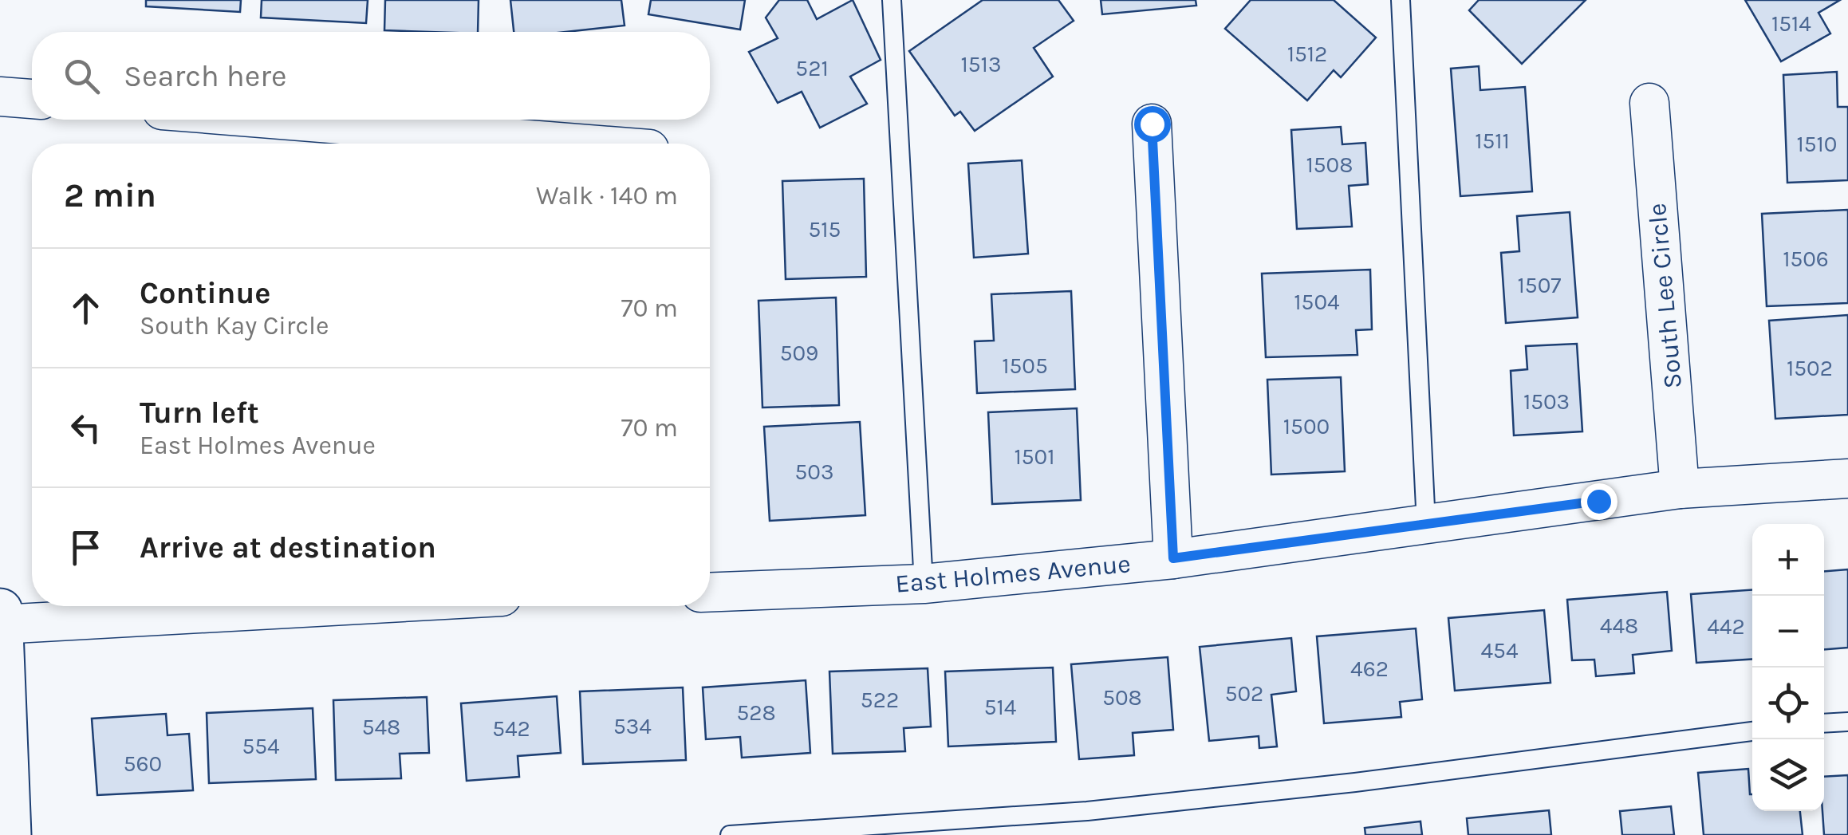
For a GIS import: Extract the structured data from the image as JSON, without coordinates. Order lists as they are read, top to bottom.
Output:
{
  "streets": {
    "street": ["South Lee Circle", "East Holmes Avenue"]
  },
  "crossings": [
    ["South Lee Circle", "East Holmes Avenue"]
  ],
  "house_numbers": [
    "1514",
    "1512",
    "1513",
    "521",
    "1511",
    "1510",
    "1508",
    "515",
    "1506",
    "1507",
    "1504",
    "509",
    "1505",
    "1502",
    "1503",
    "1500",
    "1501",
    "503",
    "448",
    "442",
    "454",
    "462",
    "502",
    "508",
    "522",
    "514",
    "528",
    "534",
    "548",
    "542",
    "554",
    "560"
  ],
  "page": {
    "search": "Search here",
    "heading": ["2 min", "Walk · 140 m"],
    "list": [
      ["Continue", "South Kay Circle", "70 m"],
      ["Turn left", "East Holmes Avenue", "70 m"],
      "Arrive at destination"
    ],
    "map_buttons": ["+", "−"]
  }
}
